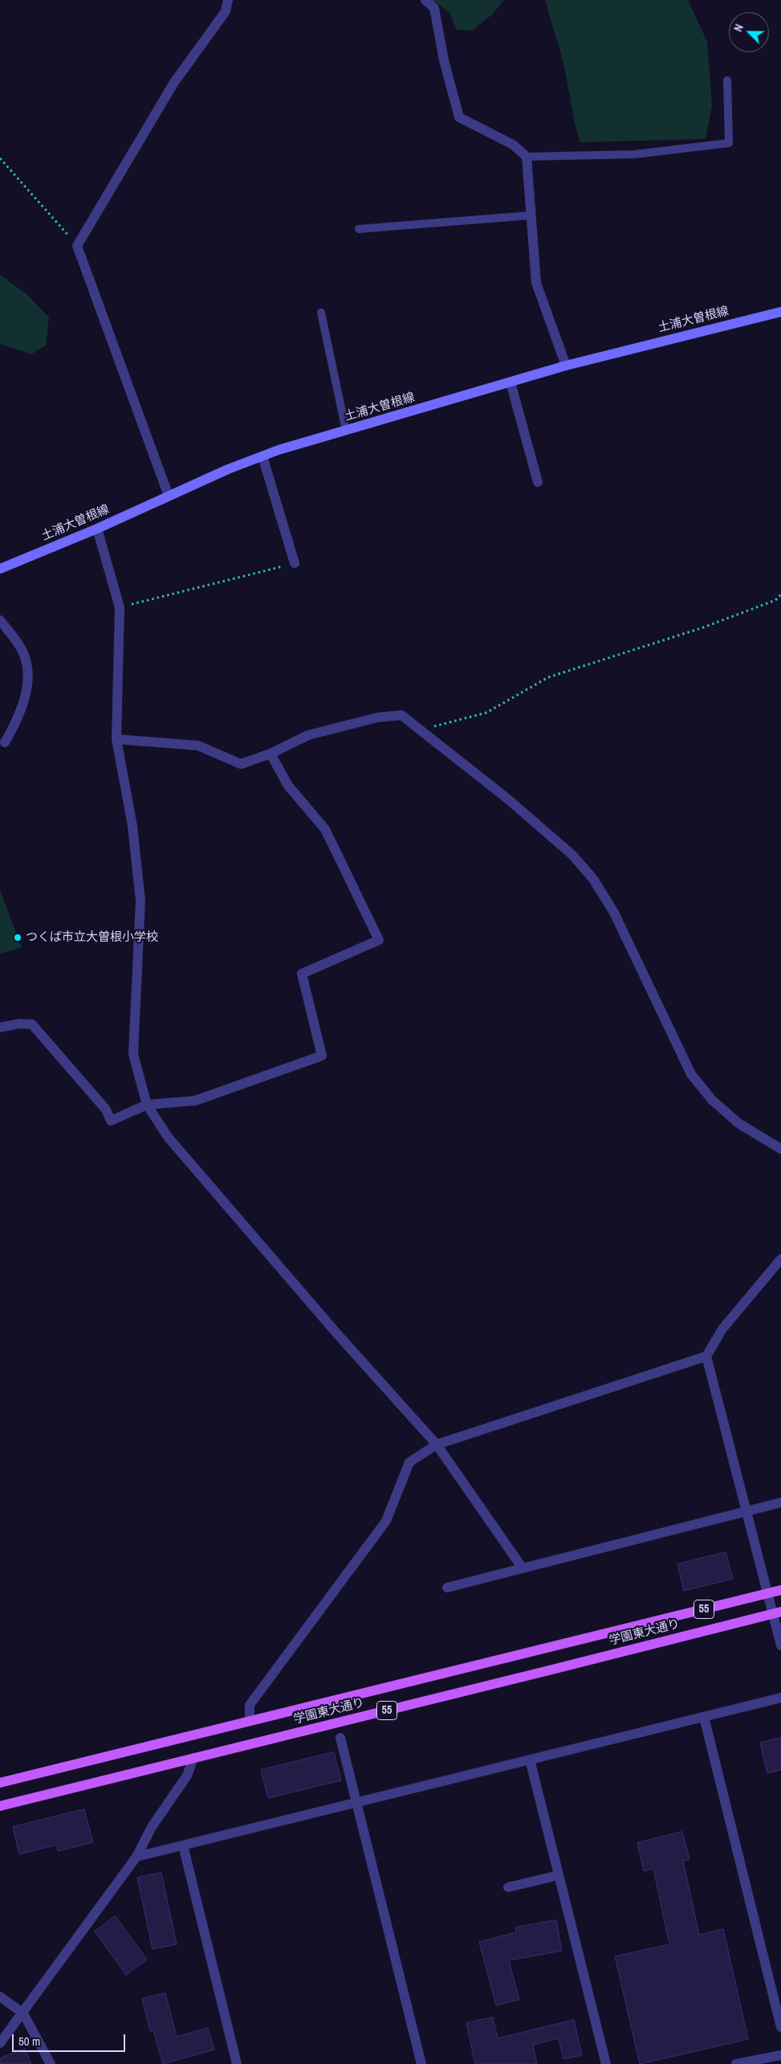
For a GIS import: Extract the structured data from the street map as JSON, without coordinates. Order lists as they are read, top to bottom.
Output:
{
  "streets": {
    "main road": ["土浦大曽根線", "55", "学園東大通り"]
  },
  "places": ["つくば市立大曽根小学校"],
  "scale_bar": "50 m",
  "north": "top left"
}
